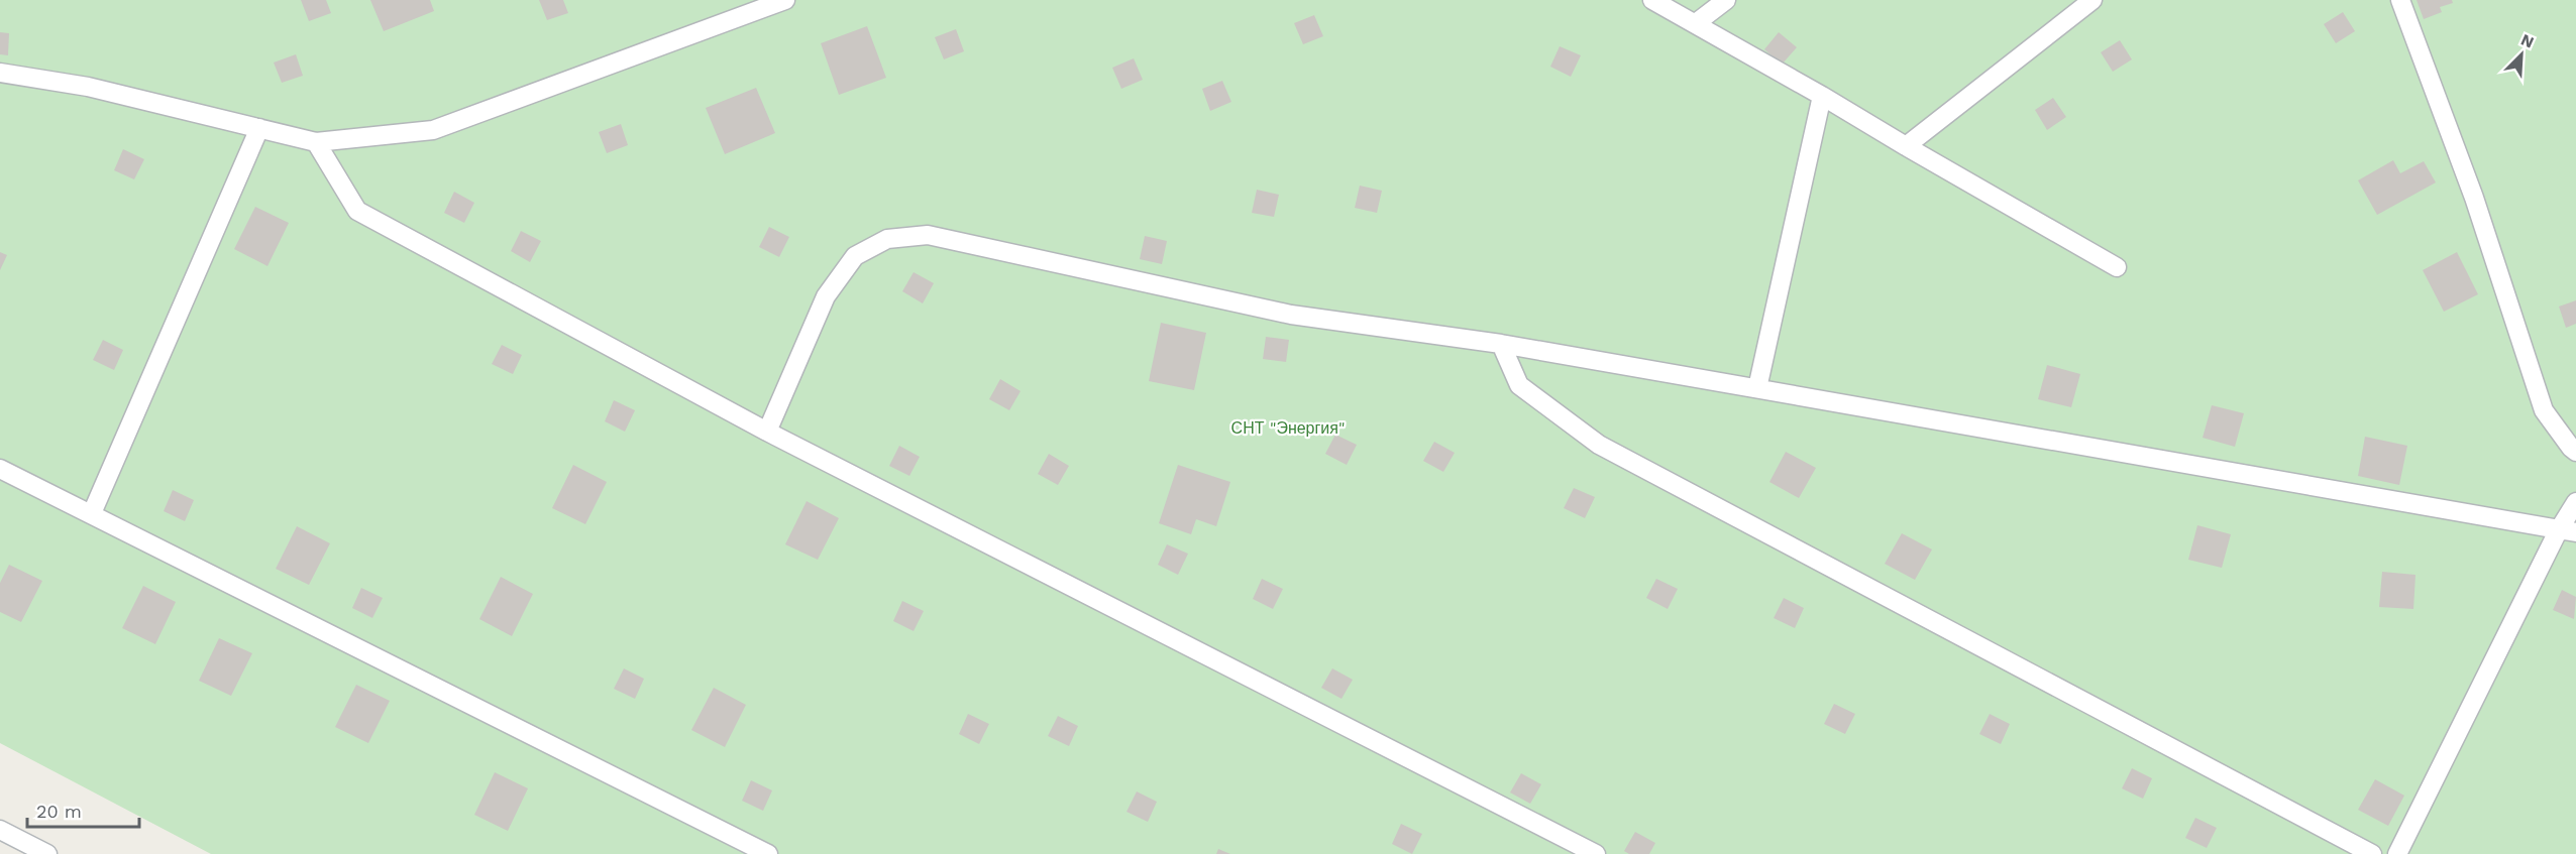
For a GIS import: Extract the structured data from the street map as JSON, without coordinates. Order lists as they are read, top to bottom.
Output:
{
  "parks": ["СНТ \"Энергия\""],
  "scale_bar": "20 m",
  "north": "top right"
}
